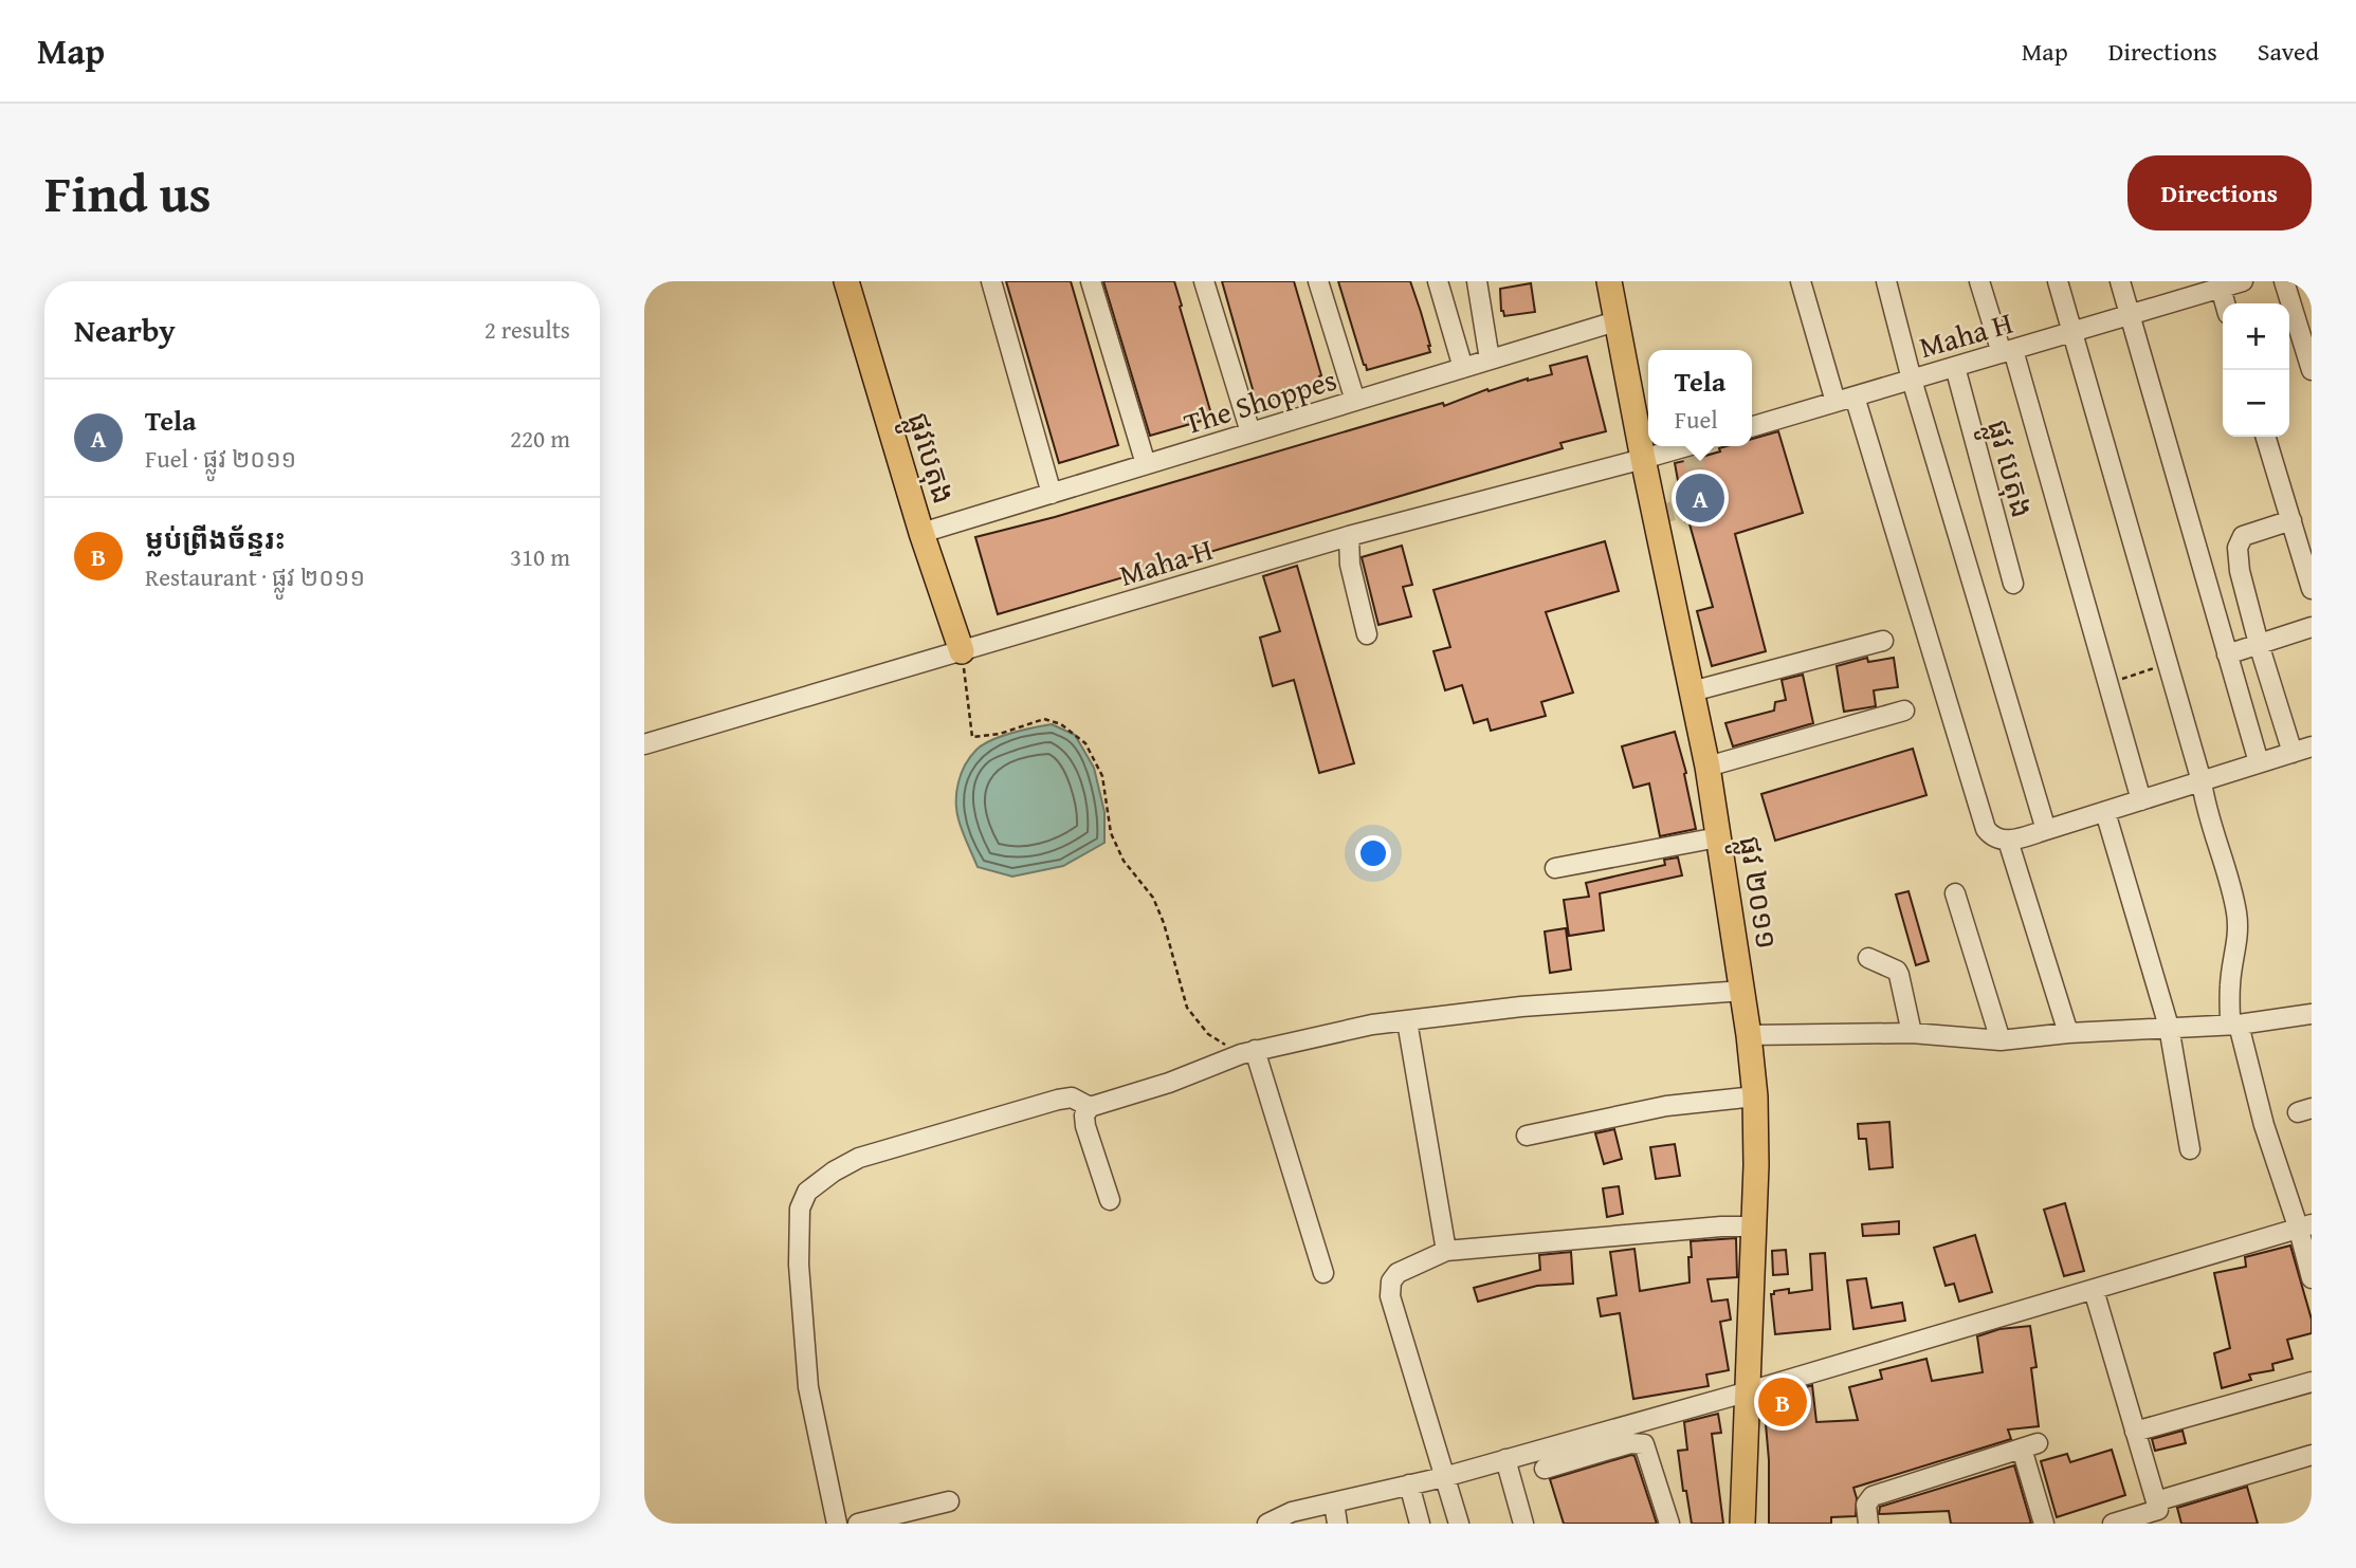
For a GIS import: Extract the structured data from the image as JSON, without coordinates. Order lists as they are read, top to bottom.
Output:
{
  "streets": {
    "main road": ["ផ្លូវបេតុង", "ផ្លូវ ២០១១"],
    "street": ["Maha H", "The Shoppes", "ផ្លូវ បេតុង"]
  },
  "crossings": [
    ["Maha H", "ផ្លូវបេតុង"],
    ["Maha H", "ផ្លូវ បេតុង"],
    ["Maha H", "ផ្លូវ ២០១១"],
    ["The Shoppes", "ផ្លូវបេតុង"],
    ["The Shoppes", "ផ្លូវ ២០១១"]
  ],
  "page": {
    "header": "Map",
    "nav": ["Map", "Directions", "Saved"],
    "title": "Find us",
    "buttons": "Directions",
    "heading": ["Nearby", "2 results"],
    "map_buttons": ["+", "−"],
    "popup": ["Tela", "Fuel"],
    "list": [
      {
        "mark": "A",
        "name": "Tela",
        "note": "Fuel · ផ្លូវ ២០១១",
        "value": "220 m"
      },
      {
        "mark": "B",
        "name": "ម្លប់ព្រីងច័ន្ទរះ",
        "note": "Restaurant · ផ្លូវ ២០១១",
        "value": "310 m"
      }
    ],
    "pins": ["A", "B"]
  }
}
